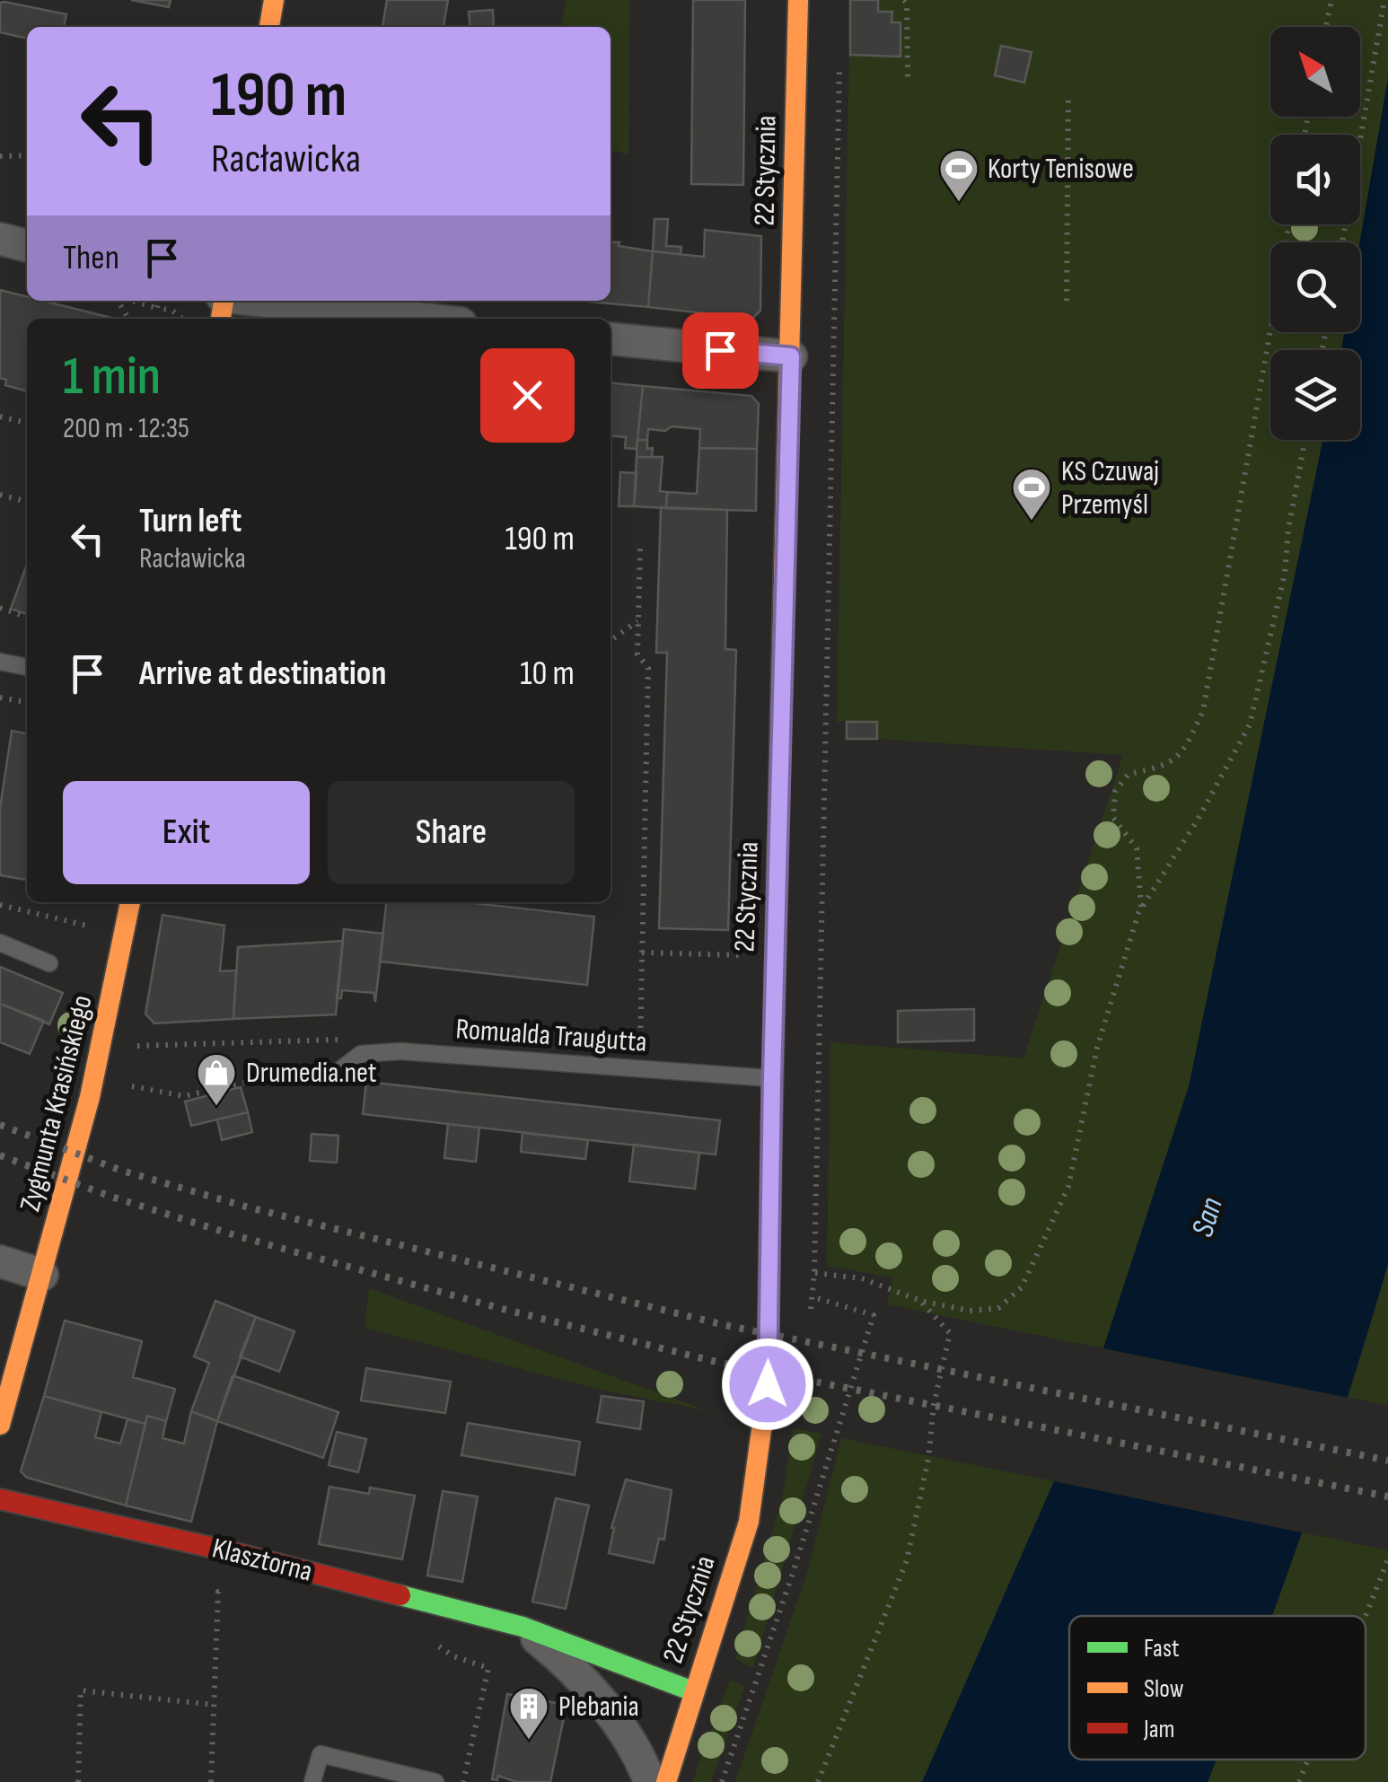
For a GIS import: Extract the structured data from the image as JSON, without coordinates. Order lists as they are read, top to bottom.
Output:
{
  "streets": {
    "street": ["22 Stycznia", "Zygmunta Krasińskiego", "Klasztorna"],
    "lane": ["Romualda Traugutta"]
  },
  "crossings": [
    ["22 Stycznia", "Romualda Traugutta"],
    ["22 Stycznia", "Klasztorna"]
  ],
  "water": ["San"],
  "places": {
    "sports": ["Korty Tenisowe", "KS Czuwaj Przemyśl"],
    "shop": ["Drumedia.net"],
    "building": ["Plebania"]
  },
  "legend": ["Fast", "Slow", "Jam"],
  "north": "top left",
  "page": {
    "turn": ["190 m", "Racławicka"],
    "then": "Then",
    "heading": ["1 min", "200 m · 12:35"],
    "list": [
      {
        "name": "Turn left",
        "note": "Racławicka",
        "value": "190 m"
      },
      {
        "name": "Arrive at destination",
        "value": "10 m"
      }
    ],
    "buttons": ["Exit", "Share"]
  }
}
